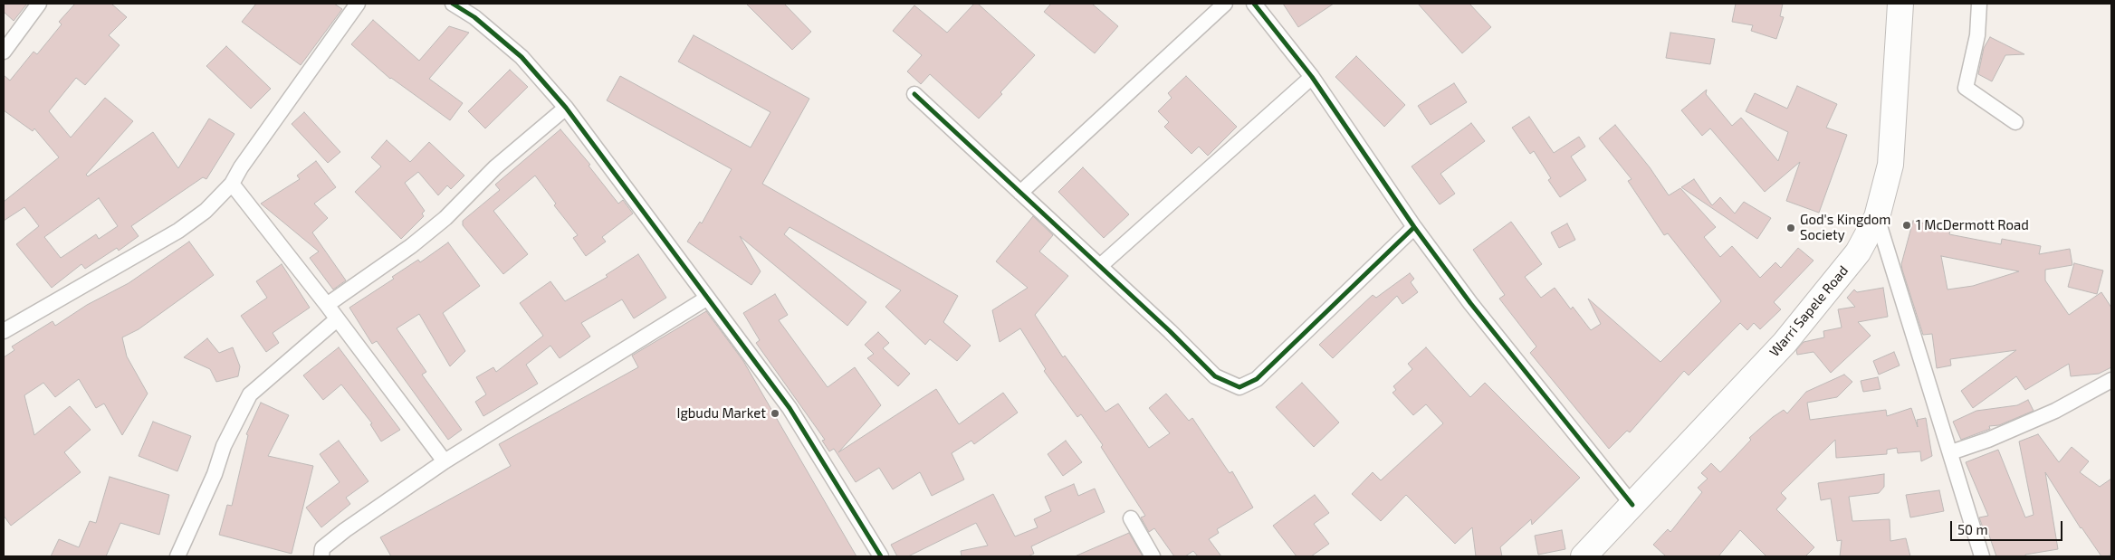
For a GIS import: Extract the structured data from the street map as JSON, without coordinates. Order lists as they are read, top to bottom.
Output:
{
  "streets": {
    "highway": ["Warri Sapele Road"]
  },
  "places": ["1 McDermott Road", "God's Kingdom Society", "Igbudu Market"],
  "scale_bar": "50 m"
}
